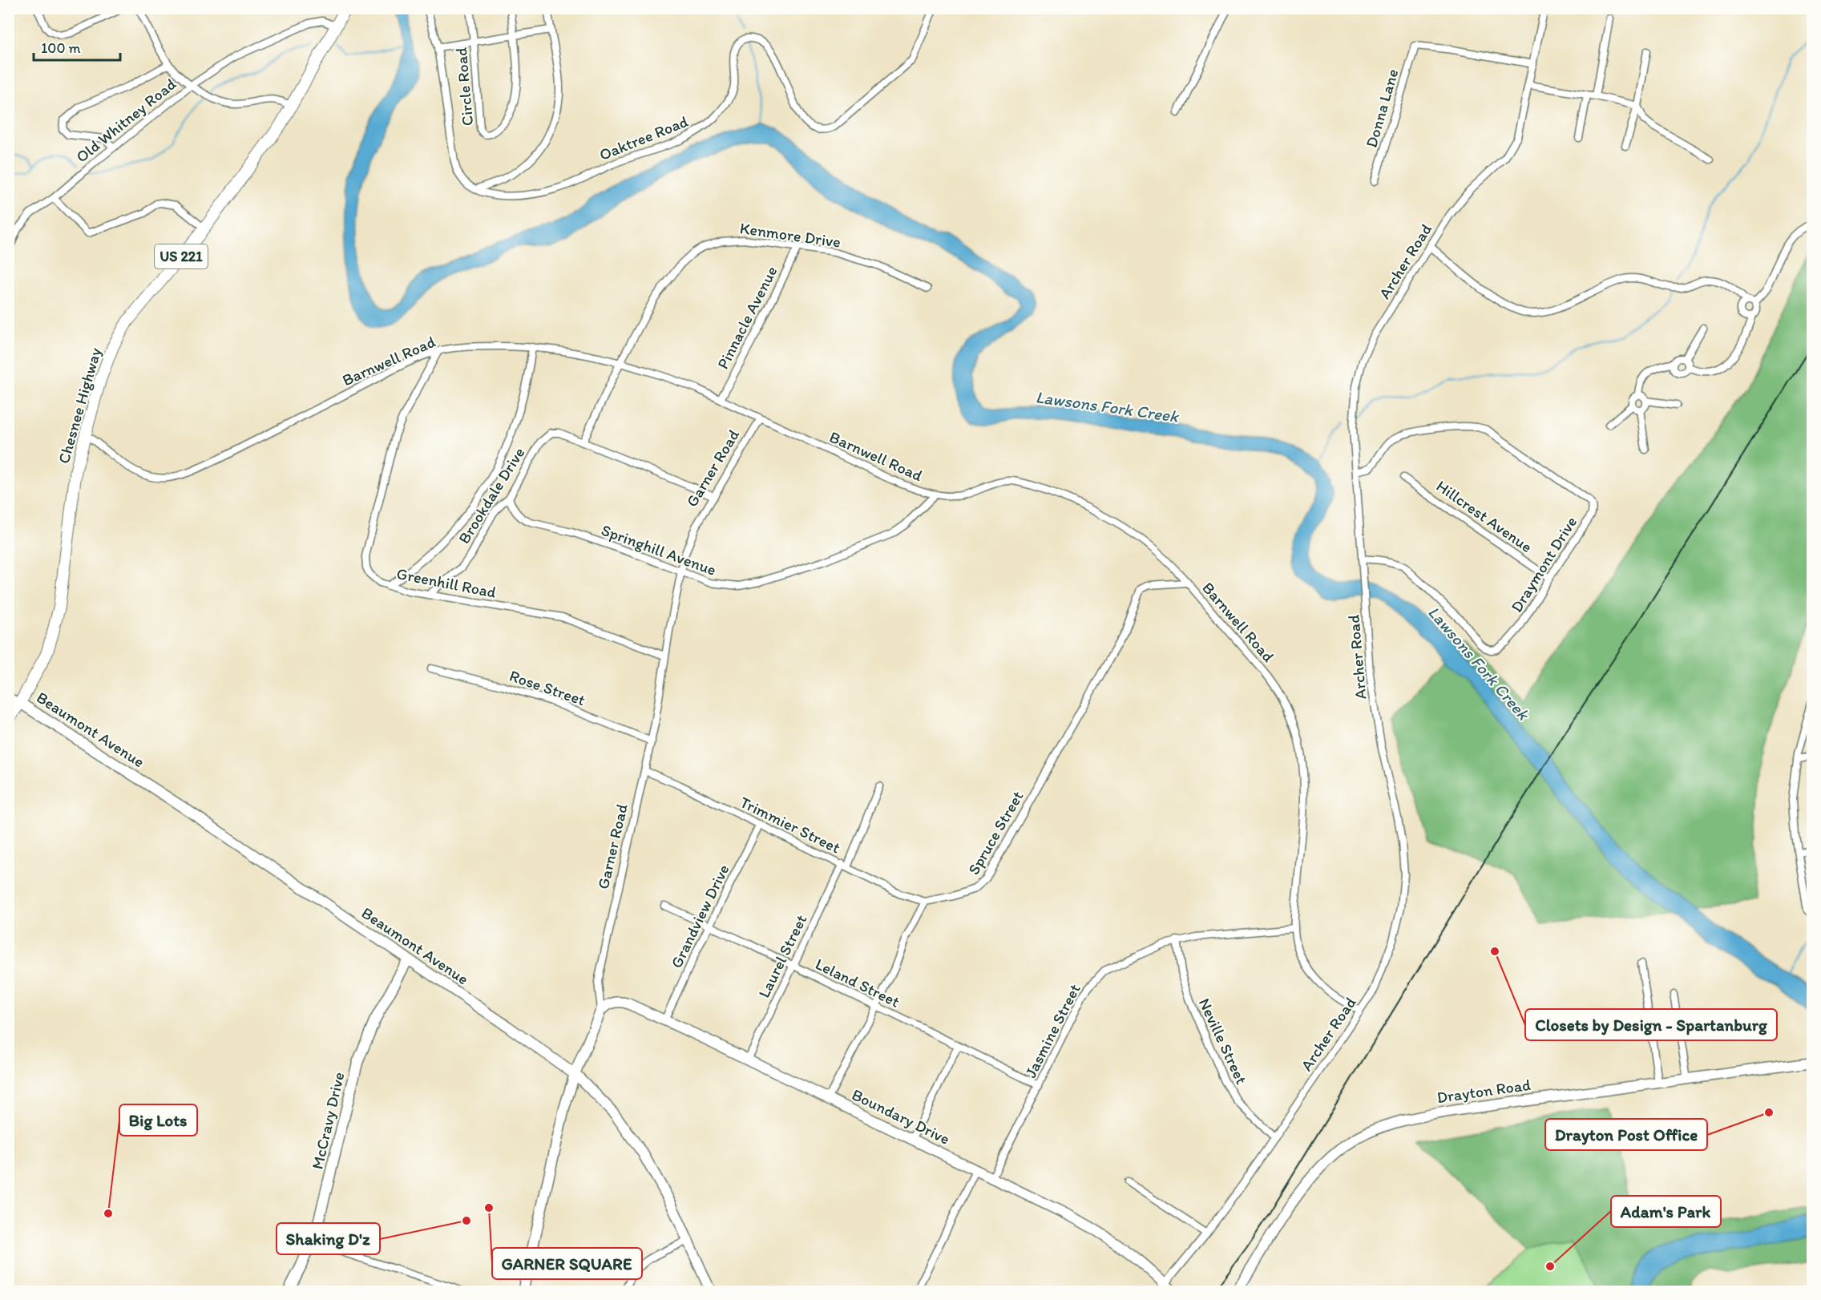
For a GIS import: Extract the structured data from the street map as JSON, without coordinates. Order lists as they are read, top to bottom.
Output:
{
  "streets": {
    "main road": ["US 221", "Chesnee Highway"],
    "street": [
      "Circle Road",
      "Donna Lane",
      "Old Whitney Road",
      "Oaktree Road",
      "Kenmore Drive",
      "Archer Road",
      "Pinnacle Avenue",
      "Barnwell Road",
      "Garner Road",
      "Brookdale Drive",
      "Hillcrest Avenue",
      "Springhill Avenue",
      "Draymont Drive",
      "Greenhill Road",
      "Rose Street",
      "Beaumont Avenue",
      "Trimmier Street",
      "Spruce Street",
      "Grandview Drive",
      "Laurel Street",
      "Leland Street",
      "Jasmine Street",
      "Neville Street",
      "Drayton Road",
      "Boundary Drive",
      "McCravy Drive"
    ]
  },
  "crossings": [
    ["Donna Lane", "Archer Road"],
    ["Old Whitney Road", "Chesnee Highway"],
    ["Kenmore Drive", "Pinnacle Avenue"],
    ["Kenmore Drive", "Barnwell Road"],
    ["Kenmore Drive", "Brookdale Drive"],
    ["US 221", "Chesnee Highway"],
    ["US 221", "Beaumont Avenue"],
    ["Archer Road", "Barnwell Road"],
    ["Archer Road", "Draymont Drive"],
    ["Archer Road", "Neville Street"],
    ["Archer Road", "Boundary Drive"],
    ["Pinnacle Avenue", "Barnwell Road"],
    ["Barnwell Road", "Chesnee Highway"],
    ["Barnwell Road", "Garner Road"],
    ["Barnwell Road", "Springhill Avenue"],
    ["Barnwell Road", "Greenhill Road"],
    ["Barnwell Road", "Spruce Street"],
    ["Barnwell Road", "Jasmine Street"],
    ["Chesnee Highway", "Beaumont Avenue"],
    ["Garner Road", "Springhill Avenue"],
    ["Garner Road", "Greenhill Road"],
    ["Garner Road", "Rose Street"],
    ["Garner Road", "Beaumont Avenue"],
    ["Garner Road", "Trimmier Street"],
    ["Garner Road", "Boundary Drive"],
    ["Brookdale Drive", "Springhill Avenue"],
    ["Brookdale Drive", "Greenhill Road"],
    ["Hillcrest Avenue", "Draymont Drive"],
    ["Beaumont Avenue", "McCravy Drive"],
    ["Trimmier Street", "Spruce Street"],
    ["Trimmier Street", "Grandview Drive"],
    ["Trimmier Street", "Laurel Street"],
    ["Grandview Drive", "Leland Street"],
    ["Grandview Drive", "Boundary Drive"],
    ["Laurel Street", "Leland Street"],
    ["Laurel Street", "Boundary Drive"],
    ["Leland Street", "Jasmine Street"],
    ["Jasmine Street", "Neville Street"],
    ["Jasmine Street", "Boundary Drive"]
  ],
  "water": ["Lawsons Fork Creek"],
  "places": [
    "Closets by Design - Spartanburg",
    "Drayton Post Office",
    "GARNER SQUARE",
    "Big Lots",
    "Shaking D'z",
    "Adam's Park"
  ],
  "scale_bar": "100 m"
}
